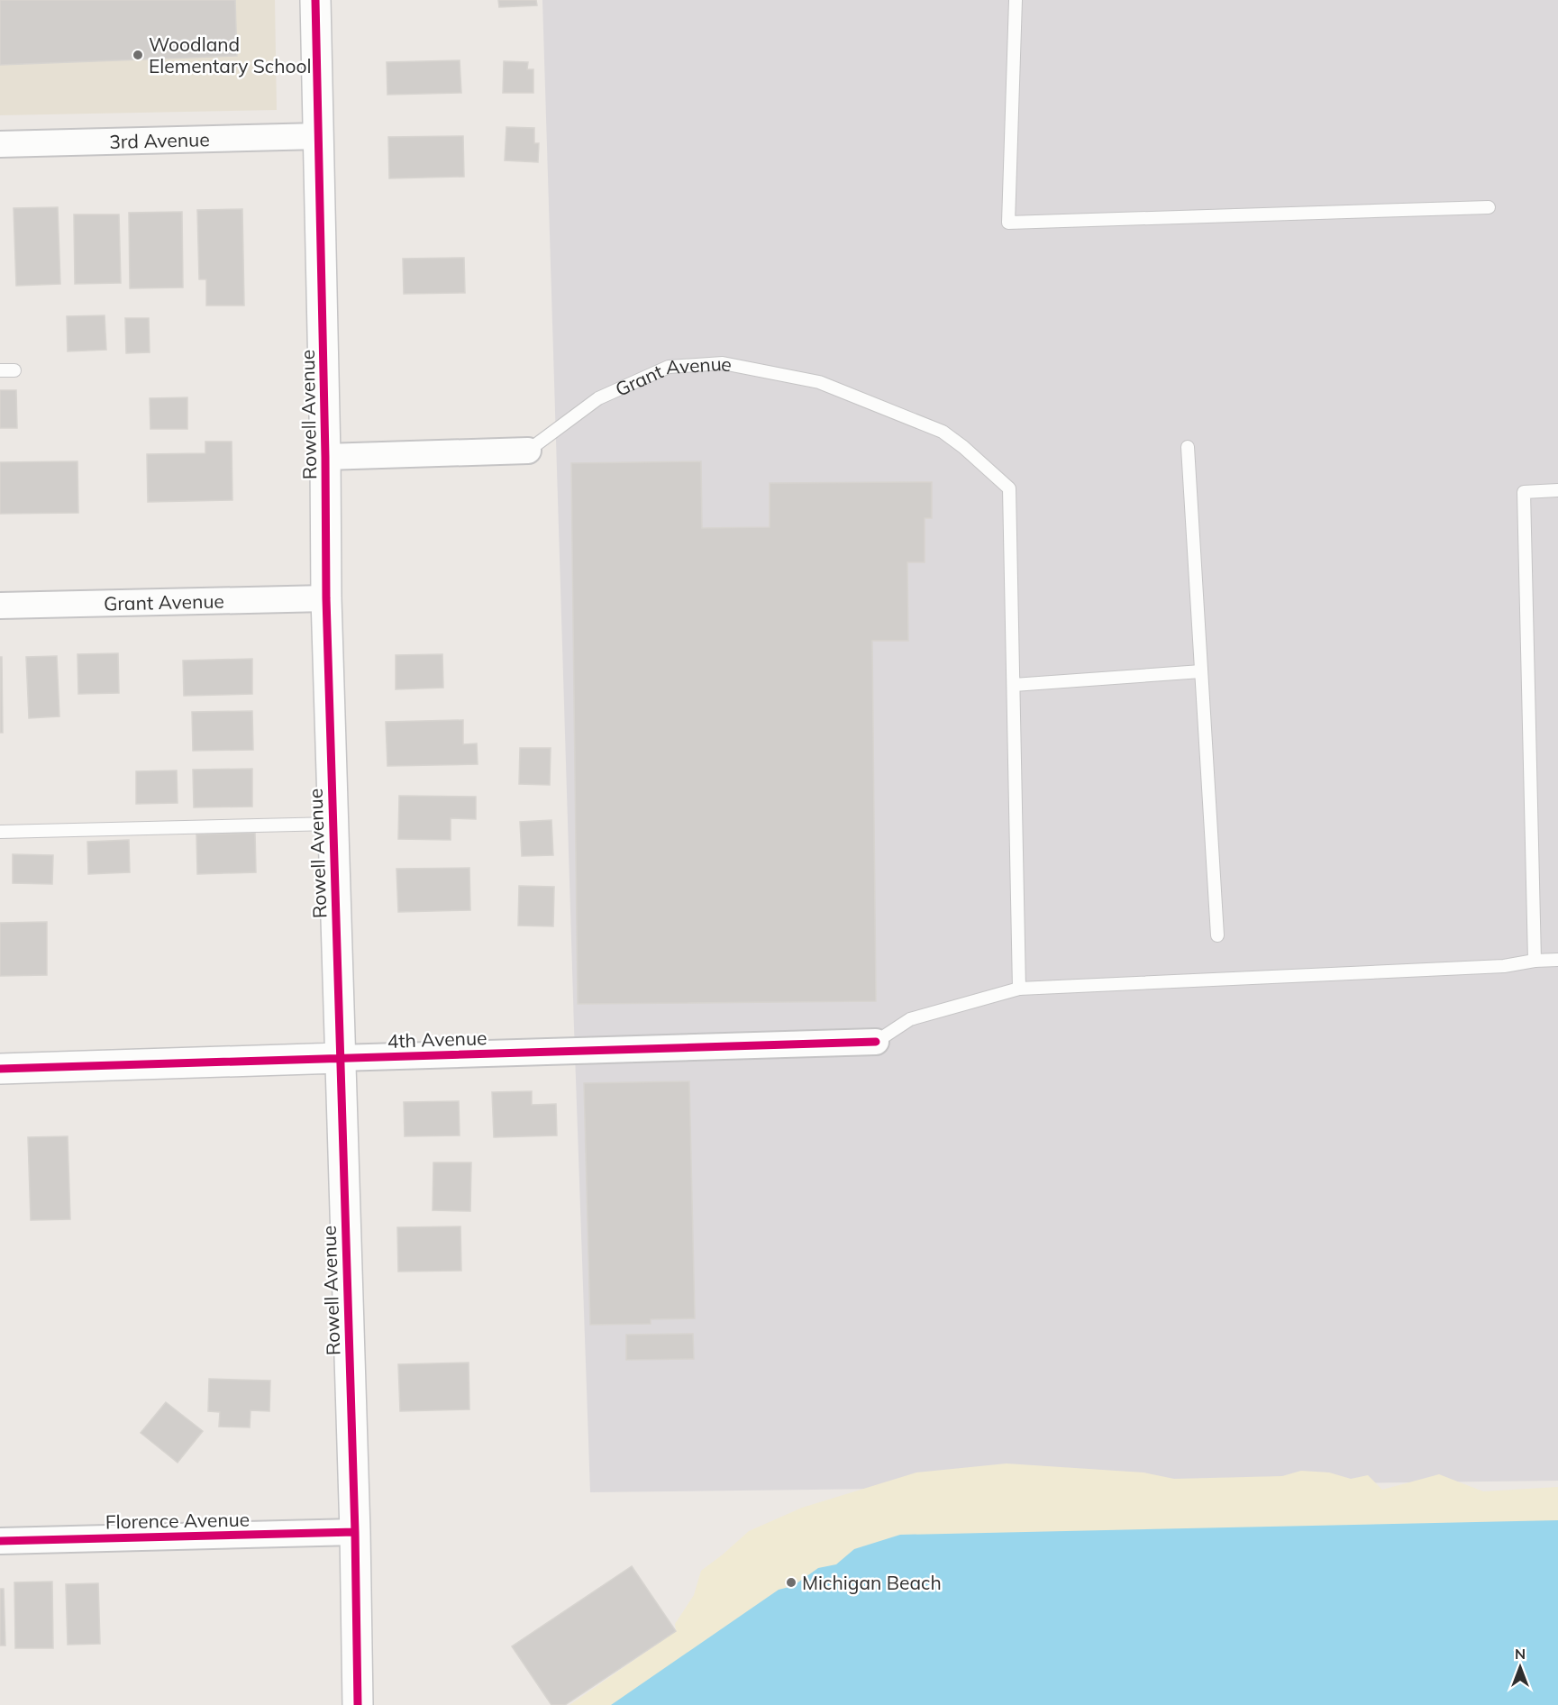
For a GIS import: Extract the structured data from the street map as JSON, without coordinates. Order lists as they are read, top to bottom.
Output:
{
  "streets": {
    "street": [
      "3rd Avenue",
      "Grant Avenue",
      "Rowell Avenue",
      "4th Avenue",
      "Florence Avenue"
    ]
  },
  "crossings": [
    ["3rd Avenue", "Rowell Avenue"],
    ["Grant Avenue", "Rowell Avenue"],
    ["Rowell Avenue", "4th Avenue"],
    ["Rowell Avenue", "Florence Avenue"]
  ],
  "places": ["Woodland Elementary School", "Michigan Beach"],
  "north": "top"
}
